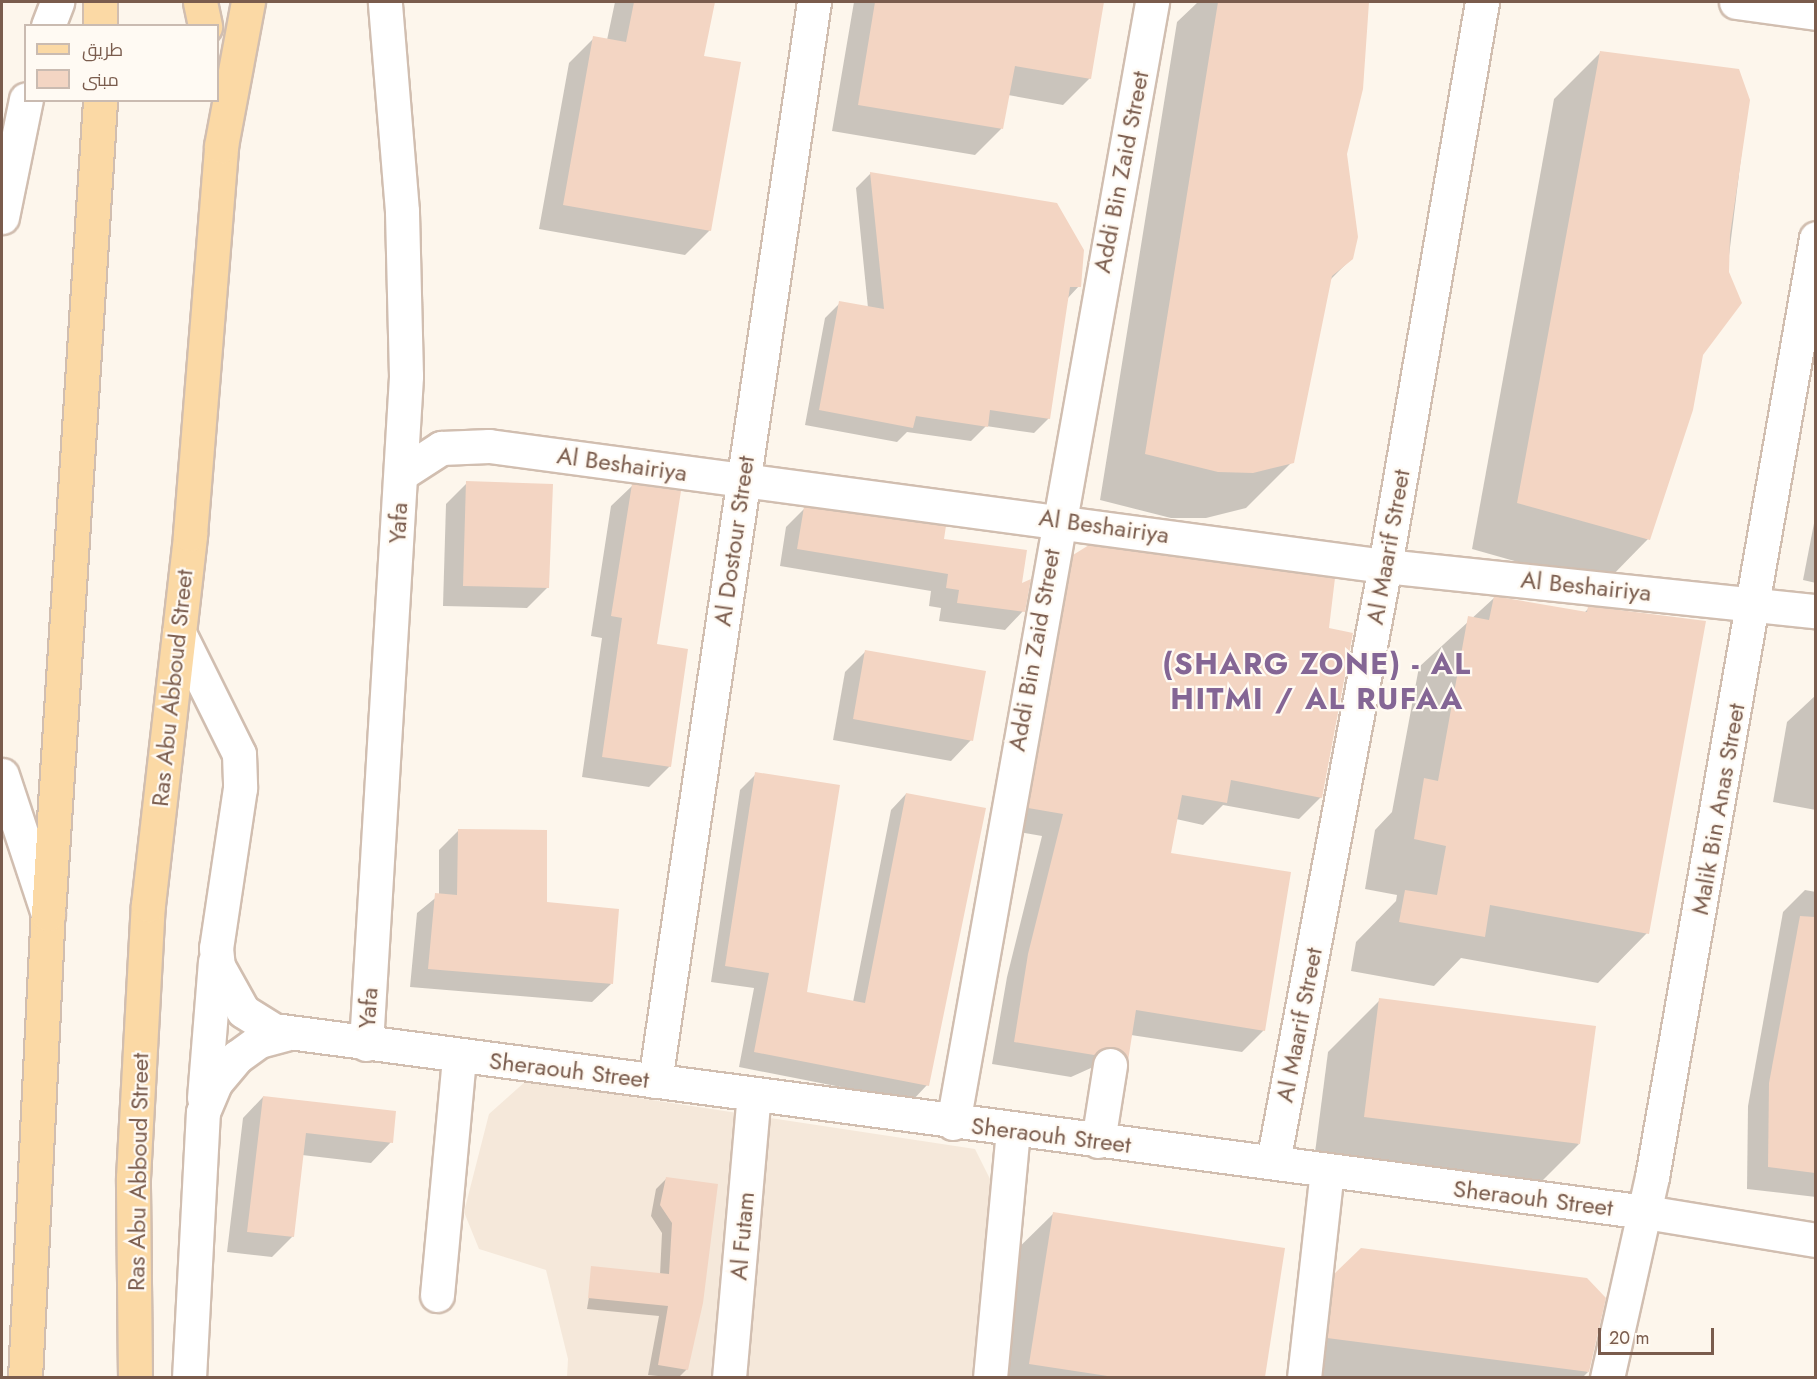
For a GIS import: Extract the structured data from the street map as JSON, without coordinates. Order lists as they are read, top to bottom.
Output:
{
  "streets": {
    "main road": ["Ras Abu Abboud Street"],
    "street": [
      "Addi Bin Zaid Street",
      "Al Beshairiya",
      "Yafa",
      "Al Dostour Street",
      "Al Maarif Street",
      "Malik Bin Anas Street",
      "Sheraouh Street",
      "Al Futam"
    ]
  },
  "crossings": [
    ["Addi Bin Zaid Street", "Al Beshairiya"],
    ["Addi Bin Zaid Street", "Sheraouh Street"],
    ["Al Beshairiya", "Yafa"],
    ["Al Beshairiya", "Al Dostour Street"],
    ["Al Beshairiya", "Al Maarif Street"],
    ["Al Beshairiya", "Malik Bin Anas Street"],
    ["Yafa", "Sheraouh Street"],
    ["Al Dostour Street", "Sheraouh Street"],
    ["Al Maarif Street", "Sheraouh Street"],
    ["Ras Abu Abboud Street", "Sheraouh Street"],
    ["Malik Bin Anas Street", "Sheraouh Street"],
    ["Sheraouh Street", "Al Futam"]
  ],
  "districts": ["(SHARG ZONE) - AL HITMI / AL RUFAA"],
  "legend": ["طريق", "مبنى"],
  "scale_bar": "20 m"
}
